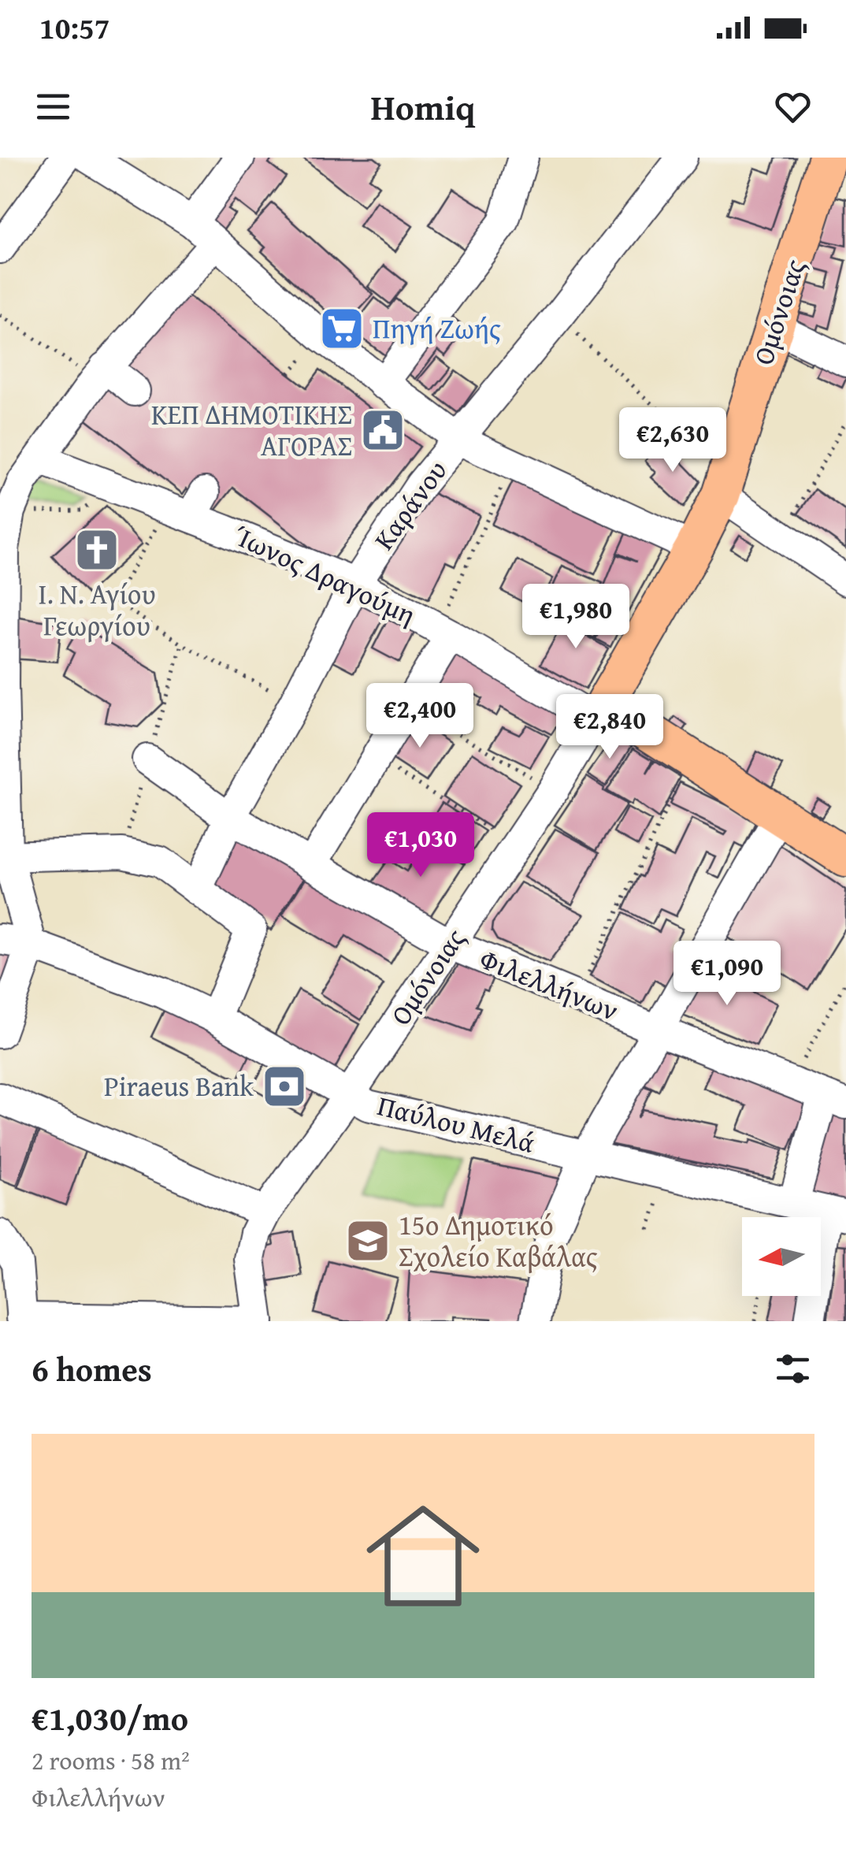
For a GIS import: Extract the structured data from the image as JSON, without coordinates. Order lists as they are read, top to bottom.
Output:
{
  "streets": {
    "main road": ["Ομόνοιας", "Ίωνος Δραγούμη"],
    "street": ["Καράνου", "Φιλελλήνων", "Παύλου Μελά"]
  },
  "crossings": [
    ["Ομόνοιας", "Ίωνος Δραγούμη"],
    ["Ομόνοιας", "Φιλελλήνων"],
    ["Ομόνοιας", "Παύλου Μελά"],
    ["Καράνου", "Ίωνος Δραγούμη"],
    ["Καράνου", "Φιλελλήνων"]
  ],
  "places": {
    "supermarket": ["Πηγή Ζωής"],
    "public building": ["ΚΕΠ ΔΗΜΟΤΙΚΗΣ ΑΓΟΡΑΣ"],
    "church": ["Ι. Ν. Αγίου Γεωργίου"],
    "bank": ["Piraeus Bank"],
    "school or university": ["15ο Δημοτικό Σχολείο Καβάλας"]
  },
  "north": "left",
  "page": {
    "status": "10:57",
    "header": "Homiq",
    "price": [
      "€2,630",
      "€1,980",
      "€2,400",
      "€2,840",
      "€1,030",
      "€1,090"
    ],
    "heading": "6 homes",
    "list": [
      {
        "name": "€1,030/mo",
        "note": "2 rooms · 58 m² · Φιλελλήνων"
      }
    ]
  }
}
